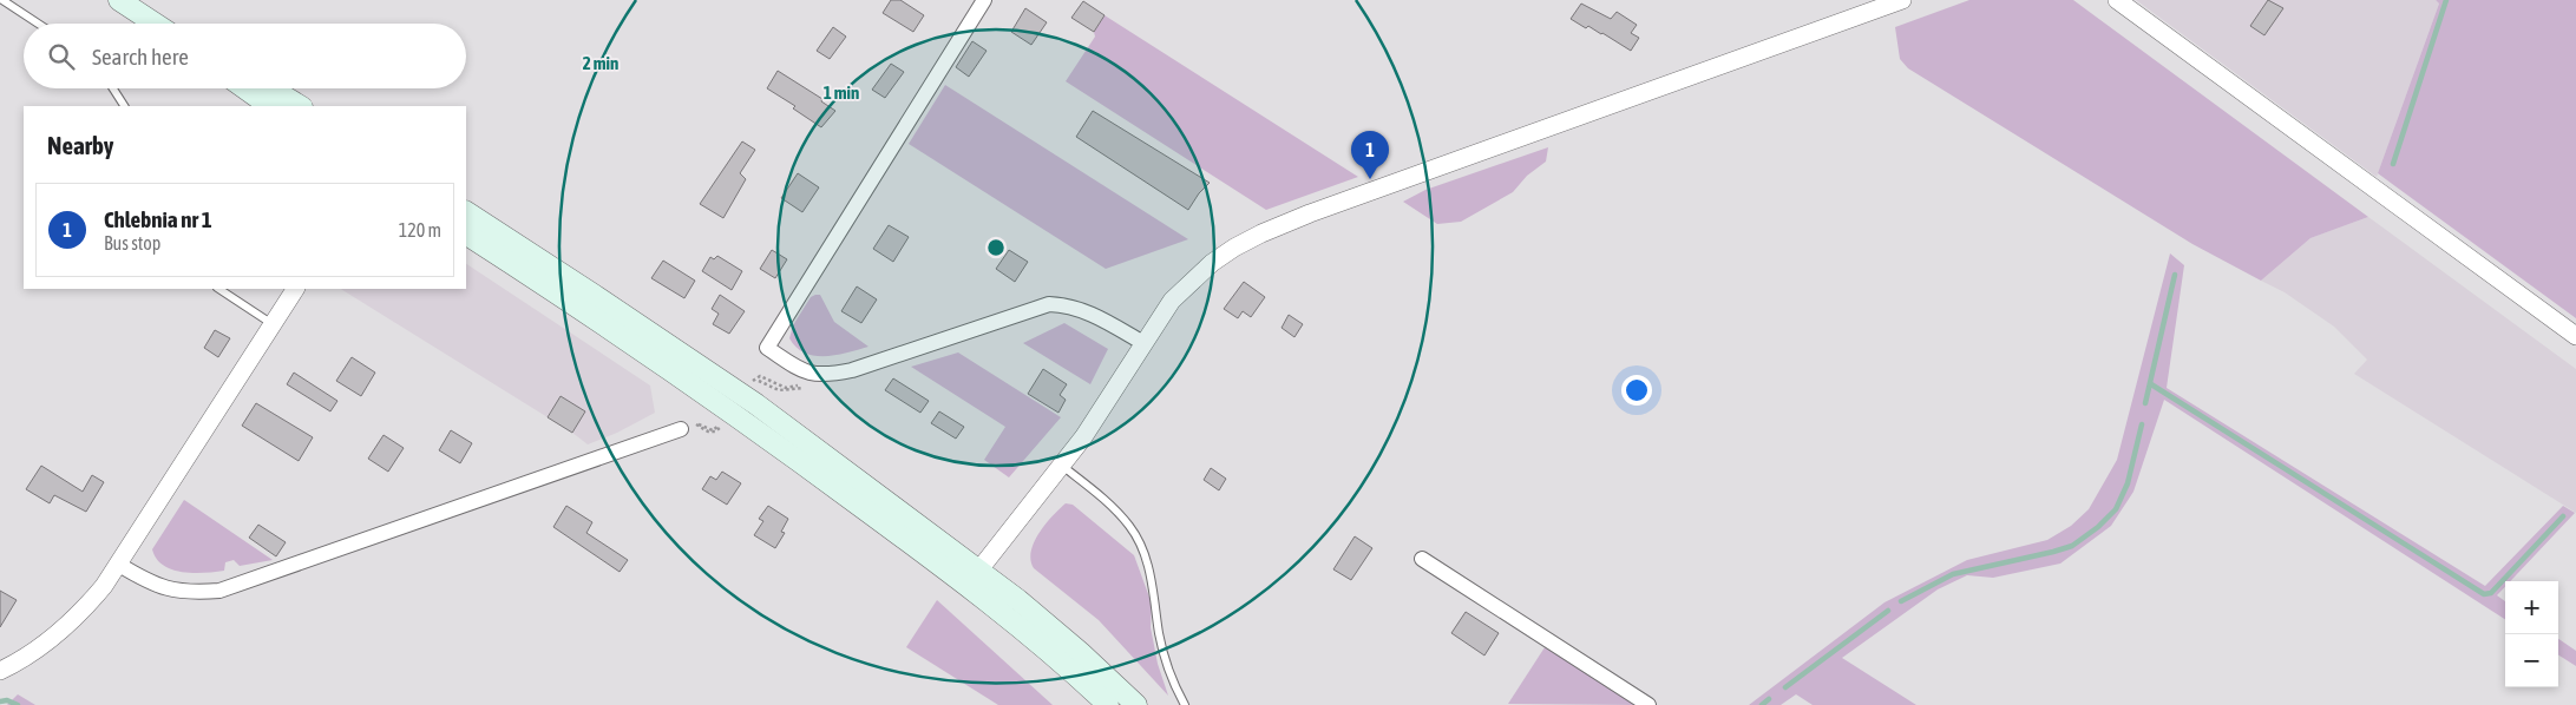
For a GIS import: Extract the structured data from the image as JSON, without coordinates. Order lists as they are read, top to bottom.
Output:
{
  "page": {
    "search": "Search here",
    "heading": "Nearby",
    "pins": "1",
    "list": [
      {
        "mark": "1",
        "name": "Chlebnia nr 1",
        "note": "Bus stop",
        "value": "120 m"
      }
    ],
    "map_buttons": ["+", "−"]
  },
  "rings": ["2 min", "1 min"]
}
